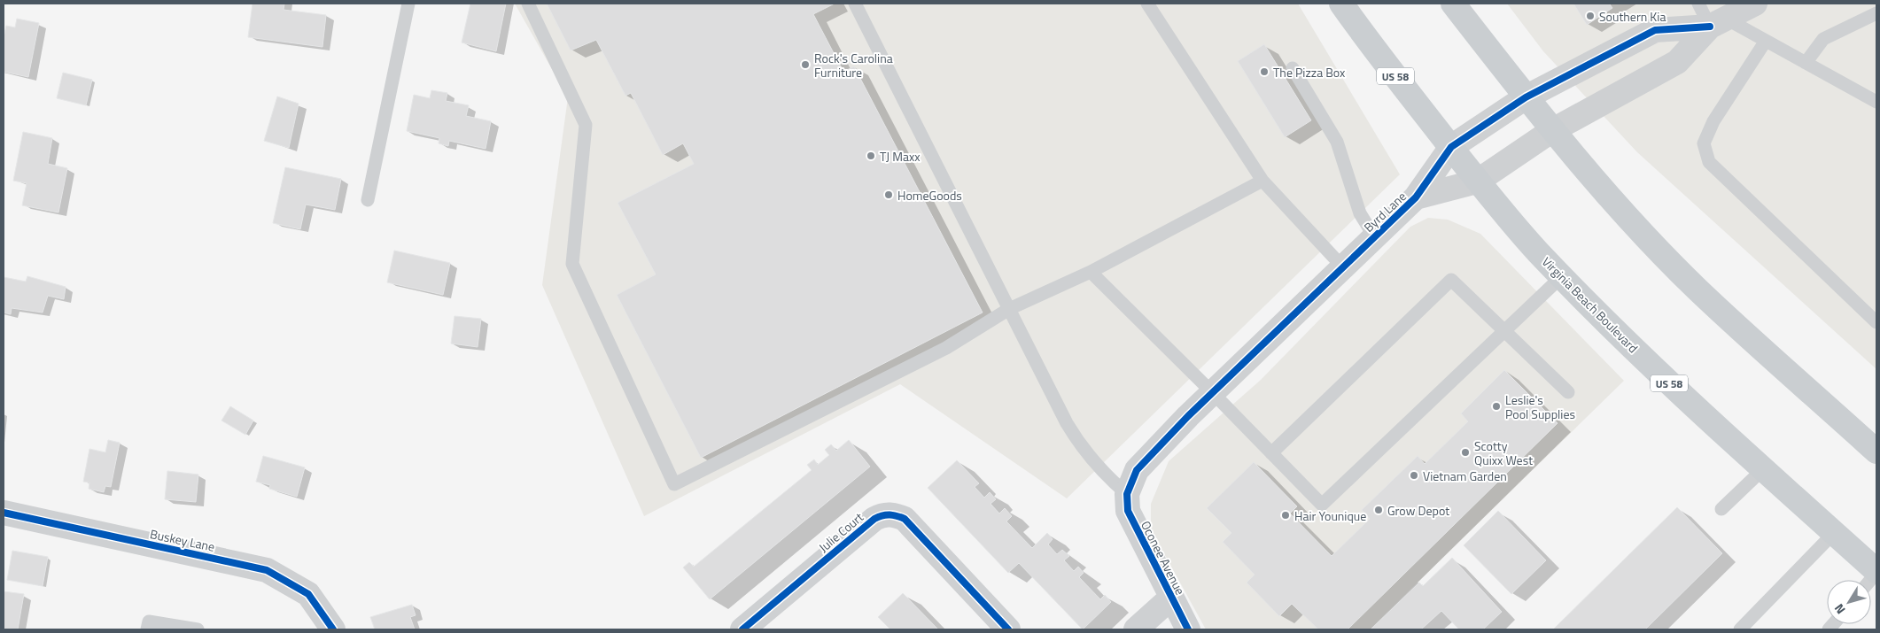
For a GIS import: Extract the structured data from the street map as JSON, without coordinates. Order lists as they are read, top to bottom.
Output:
{
  "streets": {
    "main road": ["US 58", "Virginia Beach Boulevard"],
    "street": [
      "Byrd Lane",
      "Julie Court",
      "Buskey Lane",
      "Oconee Avenue"
    ]
  },
  "crossings": [
    ["Byrd Lane", "Virginia Beach Boulevard"],
    ["Byrd Lane", "Oconee Avenue"]
  ],
  "places": [
    "Southern Kia",
    "Rock's Carolina Furniture",
    "The Pizza Box",
    "TJ Maxx",
    "HomeGoods",
    "Leslie's Pool Supplies",
    "Scotty Quixx West",
    "Vietnam Garden",
    "Grow Depot",
    "Hair Younique"
  ],
  "north": "bottom left"
}
